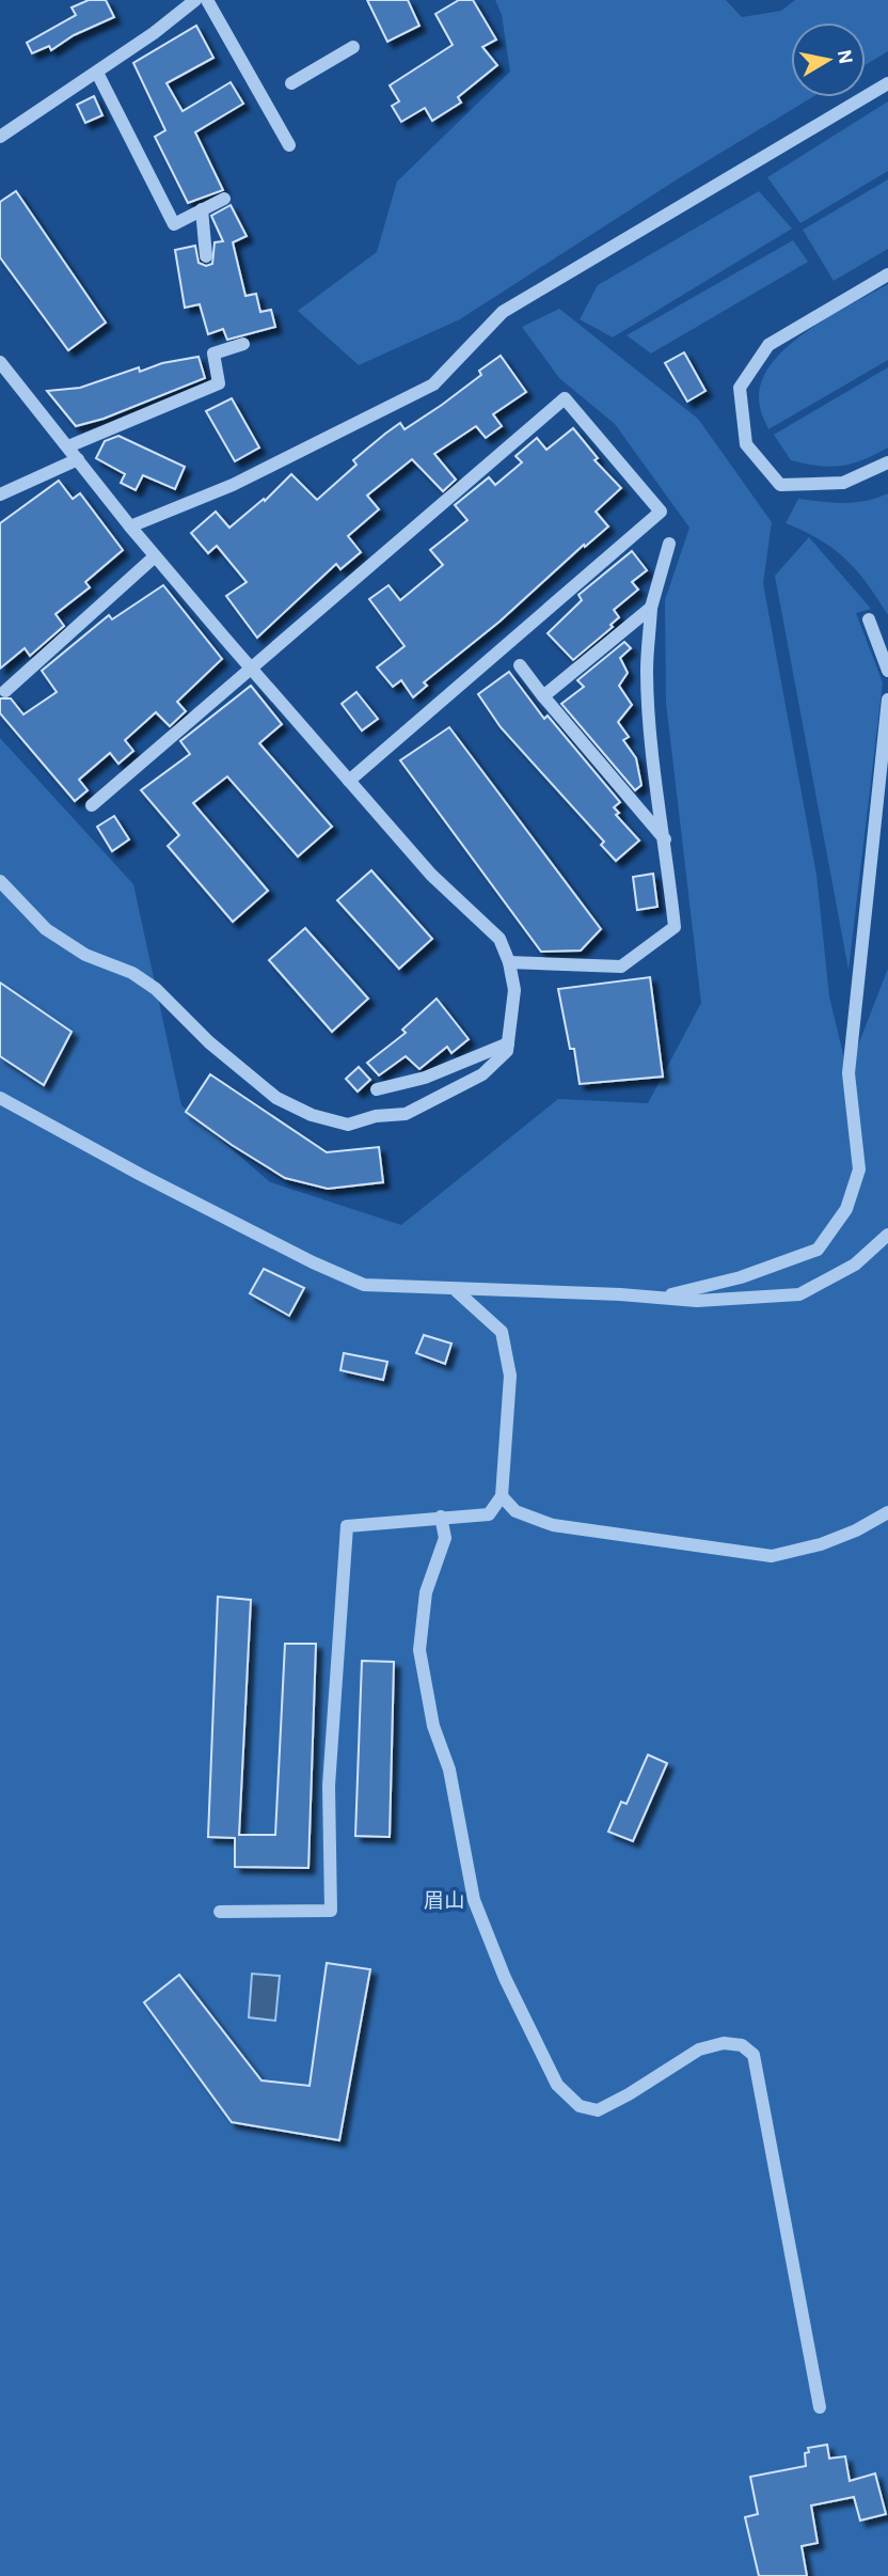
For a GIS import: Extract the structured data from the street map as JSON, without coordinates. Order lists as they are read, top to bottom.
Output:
{
  "parks": ["眉山"],
  "north": "right"
}
